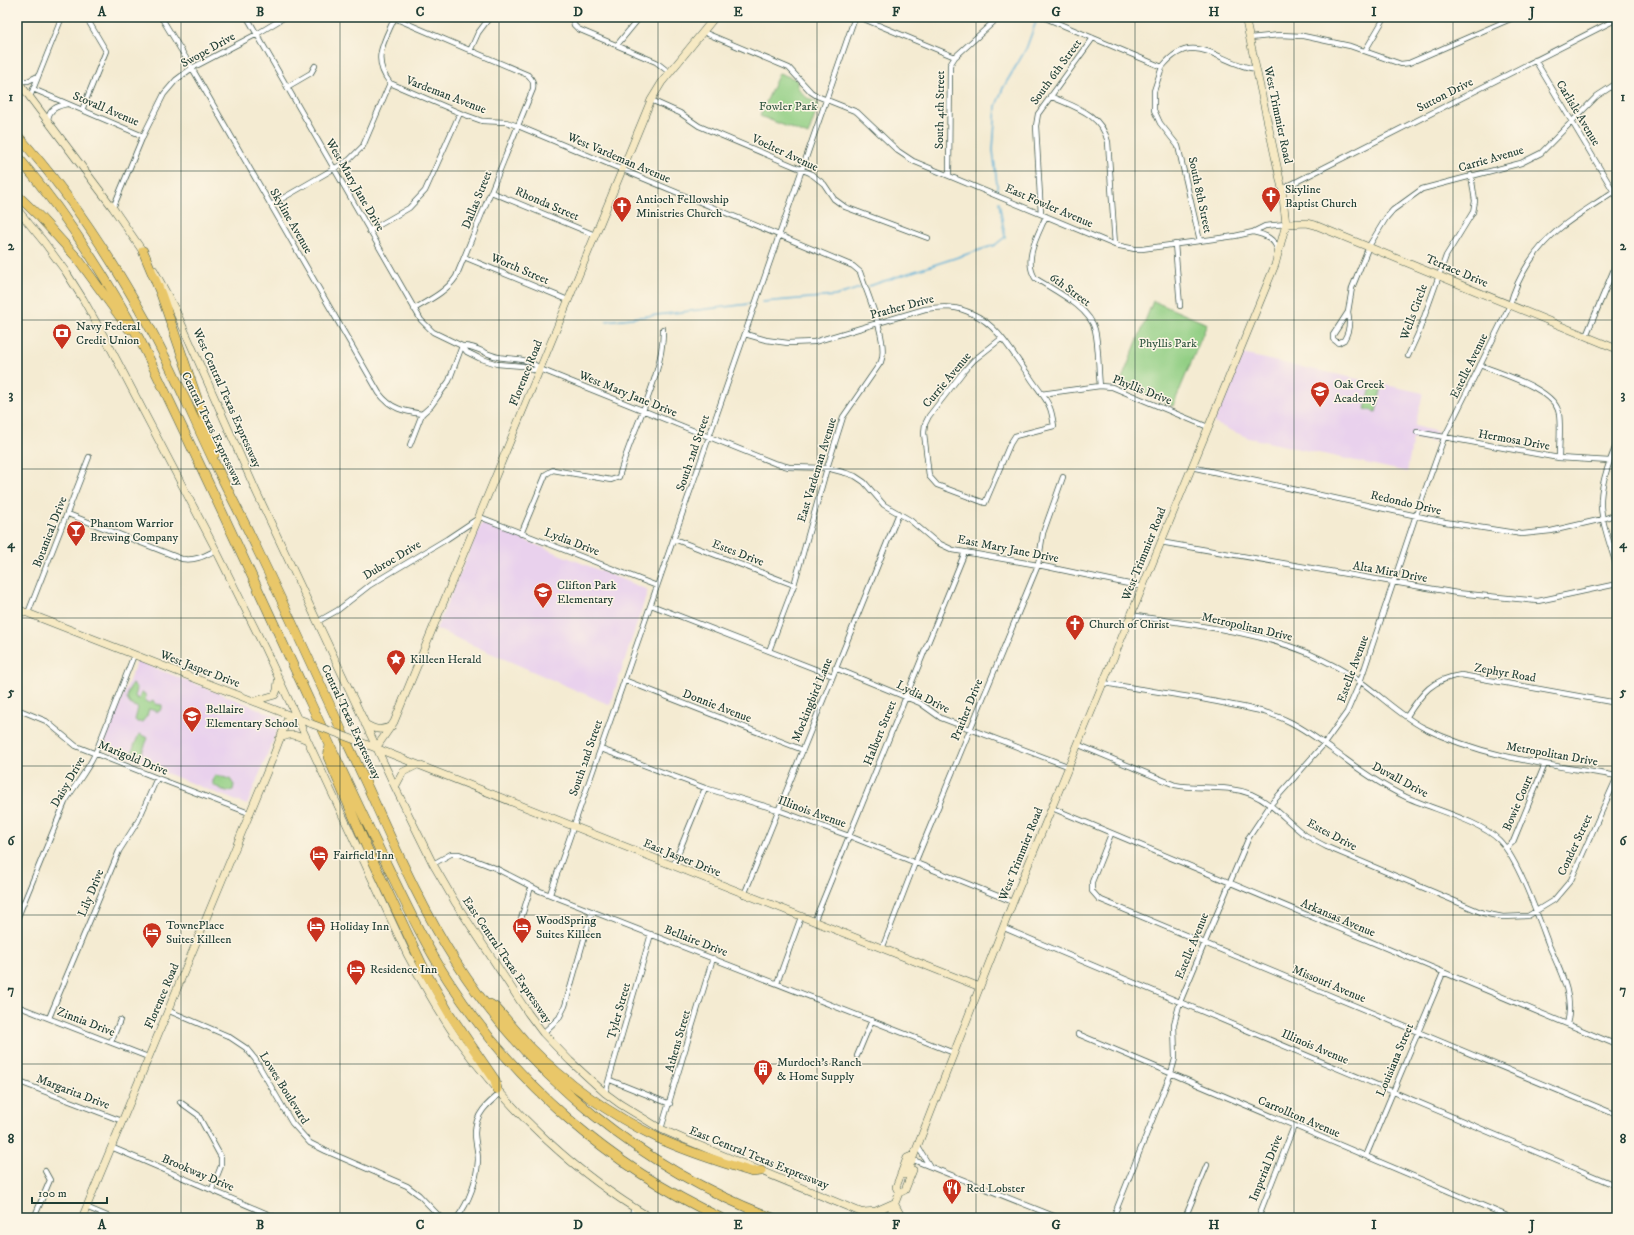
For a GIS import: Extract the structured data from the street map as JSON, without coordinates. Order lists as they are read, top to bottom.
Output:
{
  "streets": {
    "highway": ["Central Texas Expressway"],
    "street": [
      "Swope Drive",
      "South 6th Street",
      "Vardeman Avenue",
      "Sutton Drive",
      "Stovall Avenue",
      "South 4th Street",
      "Carlisle Avenue",
      "West Trimmier Road",
      "Voelter Avenue",
      "West Vardeman Avenue",
      "Carrie Avenue",
      "West Mary Jane Drive",
      "South 8th Street",
      "Dallas Street",
      "Rhonda Street",
      "East Fowler Avenue",
      "Skyline Avenue",
      "Worth Street",
      "Terrace Drive",
      "6th Street",
      "Prather Drive",
      "Wells Circle",
      "Estelle Avenue",
      "Florence Road",
      "Currie Avenue",
      "Phyllis Drive",
      "West Central Texas Expressway",
      "Hermosa Drive",
      "South 2nd Street",
      "East Vardeman Avenue",
      "Redondo Drive",
      "Botanical Drive",
      "Lydia Drive",
      "East Mary Jane Drive",
      "Estes Drive",
      "Dubroc Drive",
      "Alta Mira Drive",
      "Metropolitan Drive",
      "West Jasper Drive",
      "Zephyr Road",
      "Mockingbird Lane",
      "Donnie Avenue",
      "Halbert Street",
      "Marigold Drive",
      "Duvall Drive",
      "Daisy Drive",
      "Bowie Court",
      "Illinois Avenue",
      "Conder Street",
      "East Jasper Drive",
      "Lily Drive",
      "Arkansas Avenue",
      "Bellaire Drive",
      "East Central Texas Expressway",
      "Missouri Avenue",
      "Tyler Street",
      "Zinnia Drive",
      "Athens Street",
      "Louisiana Street",
      "Lowes Boulevard",
      "Margarita Drive",
      "Carrollton Avenue",
      "Imperial Drive",
      "Brookway Drive"
    ]
  },
  "crossings": [
    ["Swope Drive", "Stovall Avenue"],
    ["Swope Drive", "West Mary Jane Drive"],
    ["Swope Drive", "Skyline Avenue"],
    ["South 6th Street", "East Fowler Avenue"],
    ["South 6th Street", "6th Street"],
    ["Vardeman Avenue", "West Vardeman Avenue"],
    ["Vardeman Avenue", "Dallas Street"],
    ["Sutton Drive", "Carlisle Avenue"],
    ["Sutton Drive", "West Trimmier Road"],
    ["Stovall Avenue", "West Central Texas Expressway"],
    ["South 4th Street", "East Fowler Avenue"],
    ["Carlisle Avenue", "Carrie Avenue"],
    ["Carlisle Avenue", "Estelle Avenue"],
    ["West Trimmier Road", "East Fowler Avenue"],
    ["West Trimmier Road", "Terrace Drive"],
    ["West Trimmier Road", "Phyllis Drive"],
    ["West Trimmier Road", "Redondo Drive"],
    ["West Trimmier Road", "Lydia Drive"],
    ["West Trimmier Road", "East Mary Jane Drive"],
    ["West Trimmier Road", "Estes Drive"],
    ["West Trimmier Road", "Alta Mira Drive"],
    ["West Trimmier Road", "Metropolitan Drive"],
    ["West Trimmier Road", "Duvall Drive"],
    ["West Trimmier Road", "Illinois Avenue"],
    ["West Trimmier Road", "East Jasper Drive"],
    ["West Trimmier Road", "Arkansas Avenue"],
    ["West Trimmier Road", "Bellaire Drive"],
    ["Voelter Avenue", "Florence Road"],
    ["Voelter Avenue", "South 2nd Street"],
    ["West Vardeman Avenue", "Dallas Street"],
    ["West Vardeman Avenue", "Florence Road"],
    ["West Vardeman Avenue", "South 2nd Street"],
    ["West Vardeman Avenue", "East Vardeman Avenue"],
    ["Carrie Avenue", "Terrace Drive"],
    ["Carrie Avenue", "Wells Circle"],
    ["West Mary Jane Drive", "Dallas Street"],
    ["West Mary Jane Drive", "Florence Road"],
    ["West Mary Jane Drive", "South 2nd Street"],
    ["West Mary Jane Drive", "East Mary Jane Drive"],
    ["South 8th Street", "East Fowler Avenue"],
    ["Dallas Street", "Rhonda Street"],
    ["Dallas Street", "Worth Street"],
    ["Rhonda Street", "Florence Road"],
    ["East Fowler Avenue", "Terrace Drive"],
    ["East Fowler Avenue", "6th Street"],
    ["East Fowler Avenue", "Florence Road"],
    ["East Fowler Avenue", "South 2nd Street"],
    ["Worth Street", "Florence Road"],
    ["Terrace Drive", "Wells Circle"],
    ["Terrace Drive", "Estelle Avenue"],
    ["6th Street", "Phyllis Drive"],
    ["Prather Drive", "Currie Avenue"],
    ["Prather Drive", "Phyllis Drive"],
    ["Prather Drive", "South 2nd Street"],
    ["Prather Drive", "East Vardeman Avenue"],
    ["Prather Drive", "Lydia Drive"],
    ["Prather Drive", "East Mary Jane Drive"],
    ["Prather Drive", "Illinois Avenue"],
    ["Prather Drive", "East Jasper Drive"],
    ["Estelle Avenue", "Hermosa Drive"],
    ["Estelle Avenue", "Redondo Drive"],
    ["Estelle Avenue", "Estes Drive"],
    ["Estelle Avenue", "Alta Mira Drive"],
    ["Estelle Avenue", "Metropolitan Drive"],
    ["Estelle Avenue", "Duvall Drive"],
    ["Estelle Avenue", "Illinois Avenue"],
    ["Estelle Avenue", "Arkansas Avenue"],
    ["Estelle Avenue", "Missouri Avenue"],
    ["Estelle Avenue", "Carrollton Avenue"],
    ["Florence Road", "West Central Texas Expressway"],
    ["Florence Road", "Lydia Drive"],
    ["Florence Road", "Dubroc Drive"],
    ["Florence Road", "West Jasper Drive"],
    ["Florence Road", "Marigold Drive"],
    ["Florence Road", "East Jasper Drive"],
    ["Florence Road", "East Central Texas Expressway"],
    ["Florence Road", "Zinnia Drive"],
    ["Florence Road", "Lowes Boulevard"],
    ["Florence Road", "Margarita Drive"],
    ["Florence Road", "Brookway Drive"],
    ["West Central Texas Expressway", "Dubroc Drive"],
    ["West Central Texas Expressway", "West Jasper Drive"],
    ["West Central Texas Expressway", "East Jasper Drive"],
    ["West Central Texas Expressway", "East Central Texas Expressway"],
    ["South 2nd Street", "East Vardeman Avenue"],
    ["South 2nd Street", "Lydia Drive"],
    ["South 2nd Street", "East Mary Jane Drive"],
    ["South 2nd Street", "Estes Drive"],
    ["South 2nd Street", "Donnie Avenue"],
    ["South 2nd Street", "Illinois Avenue"],
    ["South 2nd Street", "East Jasper Drive"],
    ["South 2nd Street", "Bellaire Drive"],
    ["East Vardeman Avenue", "East Mary Jane Drive"],
    ["East Vardeman Avenue", "Estes Drive"],
    ["Botanical Drive", "West Jasper Drive"],
    ["Lydia Drive", "Dubroc Drive"],
    ["Lydia Drive", "Mockingbird Lane"],
    ["Lydia Drive", "Halbert Street"],
    ["East Mary Jane Drive", "Mockingbird Lane"],
    ["East Mary Jane Drive", "Halbert Street"],
    ["Estes Drive", "Duvall Drive"],
    ["Estes Drive", "Conder Street"],
    ["Metropolitan Drive", "Zephyr Road"],
    ["Metropolitan Drive", "Bowie Court"],
    ["Metropolitan Drive", "Conder Street"],
    ["West Jasper Drive", "Daisy Drive"],
    ["West Jasper Drive", "East Jasper Drive"],
    ["West Jasper Drive", "East Central Texas Expressway"],
    ["Mockingbird Lane", "Donnie Avenue"],
    ["Mockingbird Lane", "Illinois Avenue"],
    ["Mockingbird Lane", "East Jasper Drive"],
    ["Halbert Street", "Illinois Avenue"],
    ["Halbert Street", "East Jasper Drive"],
    ["Marigold Drive", "Daisy Drive"],
    ["Marigold Drive", "Lily Drive"],
    ["Duvall Drive", "Bowie Court"],
    ["Duvall Drive", "Conder Street"],
    ["Duvall Drive", "Arkansas Avenue"],
    ["Illinois Avenue", "Louisiana Street"],
    ["East Jasper Drive", "East Central Texas Expressway"],
    ["Lily Drive", "Zinnia Drive"],
    ["Arkansas Avenue", "Missouri Avenue"],
    ["Arkansas Avenue", "Louisiana Street"],
    ["Bellaire Drive", "East Central Texas Expressway"],
    ["Bellaire Drive", "Tyler Street"],
    ["Bellaire Drive", "Athens Street"],
    ["East Central Texas Expressway", "Tyler Street"],
    ["East Central Texas Expressway", "Athens Street"],
    ["Missouri Avenue", "Louisiana Street"],
    ["Louisiana Street", "Carrollton Avenue"],
    ["Carrollton Avenue", "Imperial Drive"]
  ],
  "parks": ["Fowler Park", "Phyllis Park"],
  "places": {
    "church": ["Skyline Baptist Church", "Antioch Fellowship Ministries Church", "Church of Christ"],
    "bank": ["Navy Federal Credit Union"],
    "school or university": ["Oak Creek Academy", "Clifton Park Elementary", "Bellaire Elementary School"],
    "bar": ["Phantom Warrior Brewing Company"],
    "place": ["Killeen Herald"],
    "hotel": [
      "Fairfield Inn",
      "Holiday Inn",
      "WoodSpring Suites Killeen",
      "TownePlace Suites Killeen",
      "Residence Inn"
    ],
    "building": ["Murdoch's Ranch & Home Supply"],
    "restaurant": ["Red Lobster"]
  },
  "scale_bar": "100 m",
  "grid": {
    "columns": [
      "A",
      "B",
      "C",
      "D",
      "E",
      "F",
      "G",
      "H",
      "I",
      "J"
    ],
    "rows": [
      "1",
      "2",
      "3",
      "4",
      "5",
      "6",
      "7",
      "8"
    ]
  }
}
